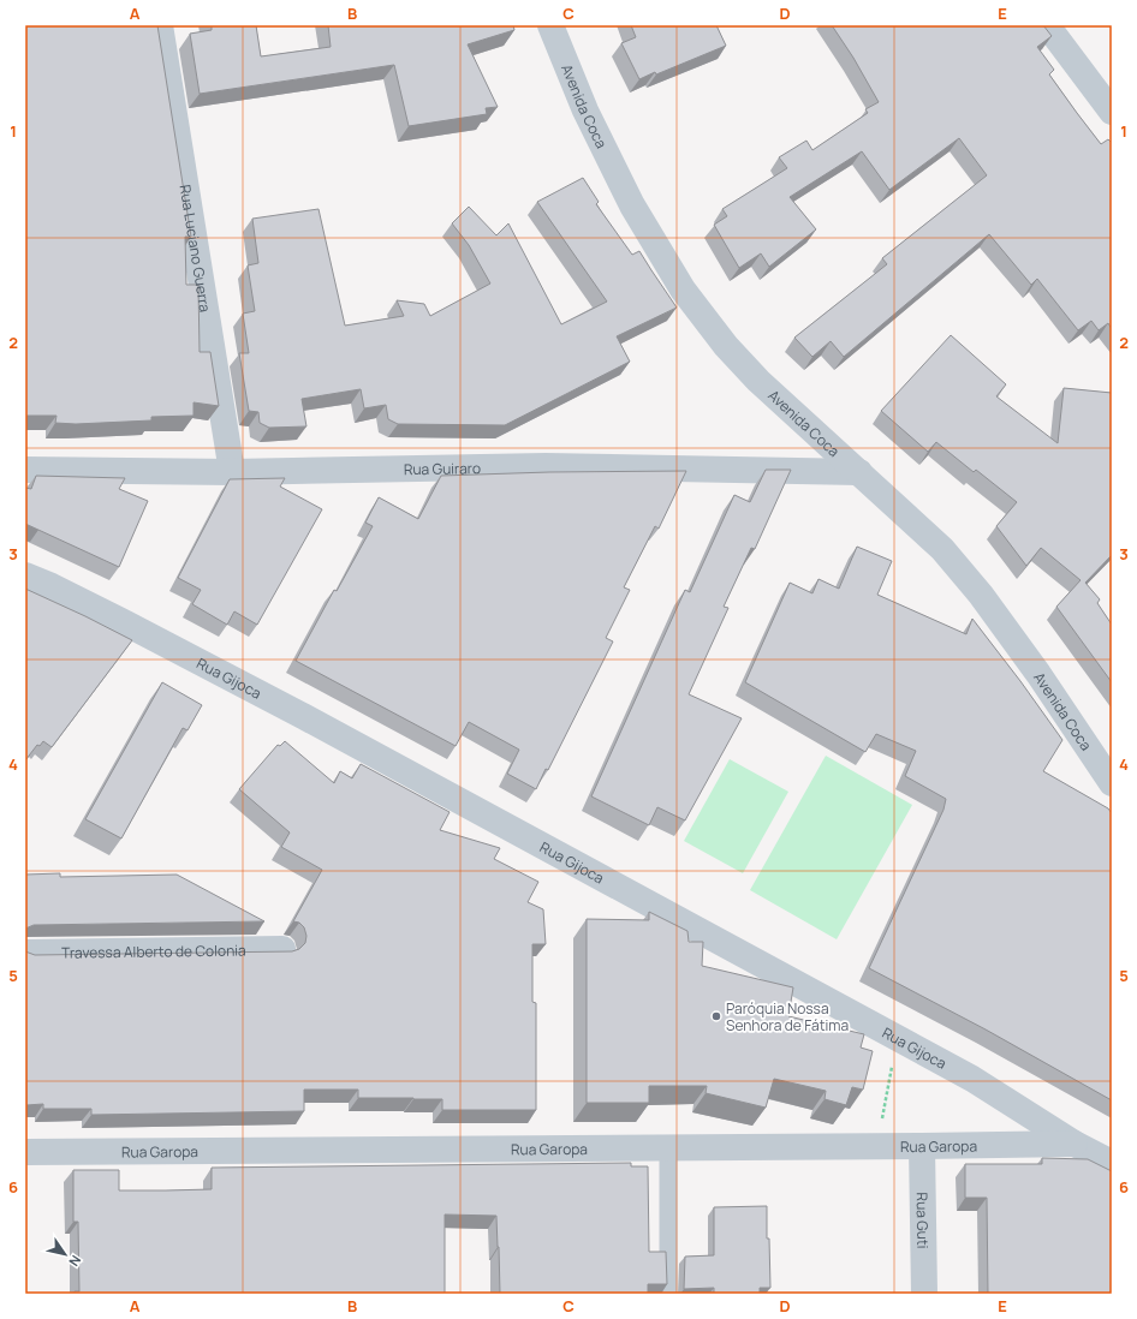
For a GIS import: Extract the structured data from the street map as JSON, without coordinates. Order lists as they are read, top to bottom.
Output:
{
  "streets": {
    "street": [
      "Avenida Coca",
      "Rua Luciano Guerra",
      "Rua Guiraro",
      "Rua Gijoca",
      "Travessa Alberto de Colonia",
      "Rua Garopa",
      "Rua Guti"
    ]
  },
  "crossings": [
    ["Avenida Coca", "Rua Guiraro"],
    ["Rua Luciano Guerra", "Rua Guiraro"],
    ["Rua Gijoca", "Rua Garopa"],
    ["Rua Garopa", "Rua Guti"]
  ],
  "places": ["Paróquia Nossa Senhora de Fátima"],
  "north": "bottom right",
  "grid": {
    "columns": [
      "A",
      "B",
      "C",
      "D",
      "E"
    ],
    "rows": [
      "1",
      "2",
      "3",
      "4",
      "5",
      "6"
    ]
  }
}
